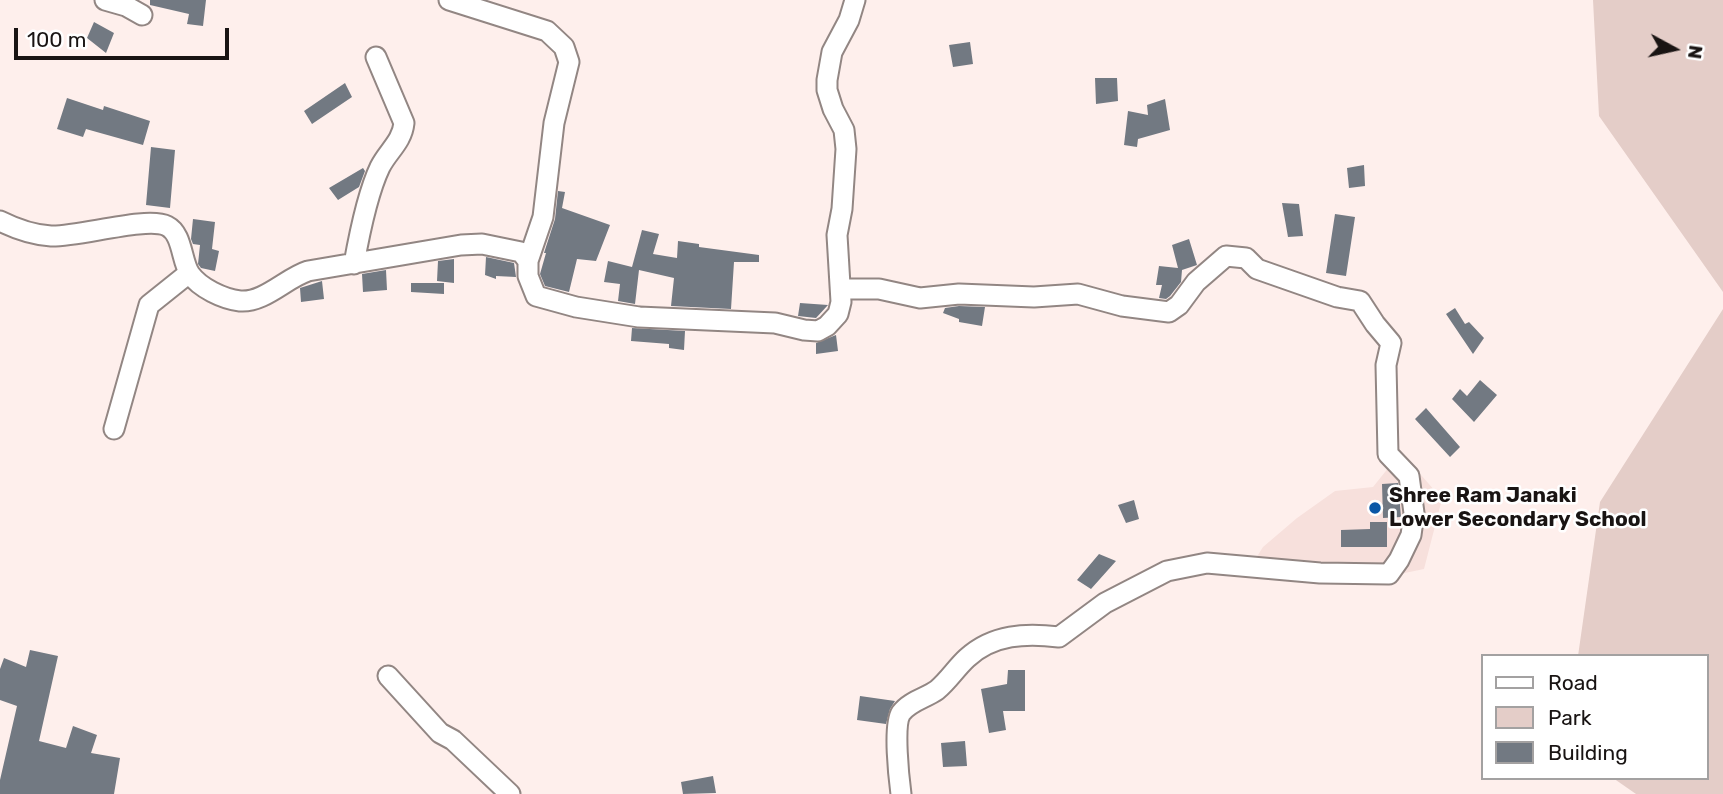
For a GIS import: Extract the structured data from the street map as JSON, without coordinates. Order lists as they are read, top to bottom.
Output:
{
  "places": ["Shree Ram Janaki Lower Secondary School"],
  "legend": ["Road", "Park", "Building"],
  "scale_bar": "100 m",
  "north": "right"
}
